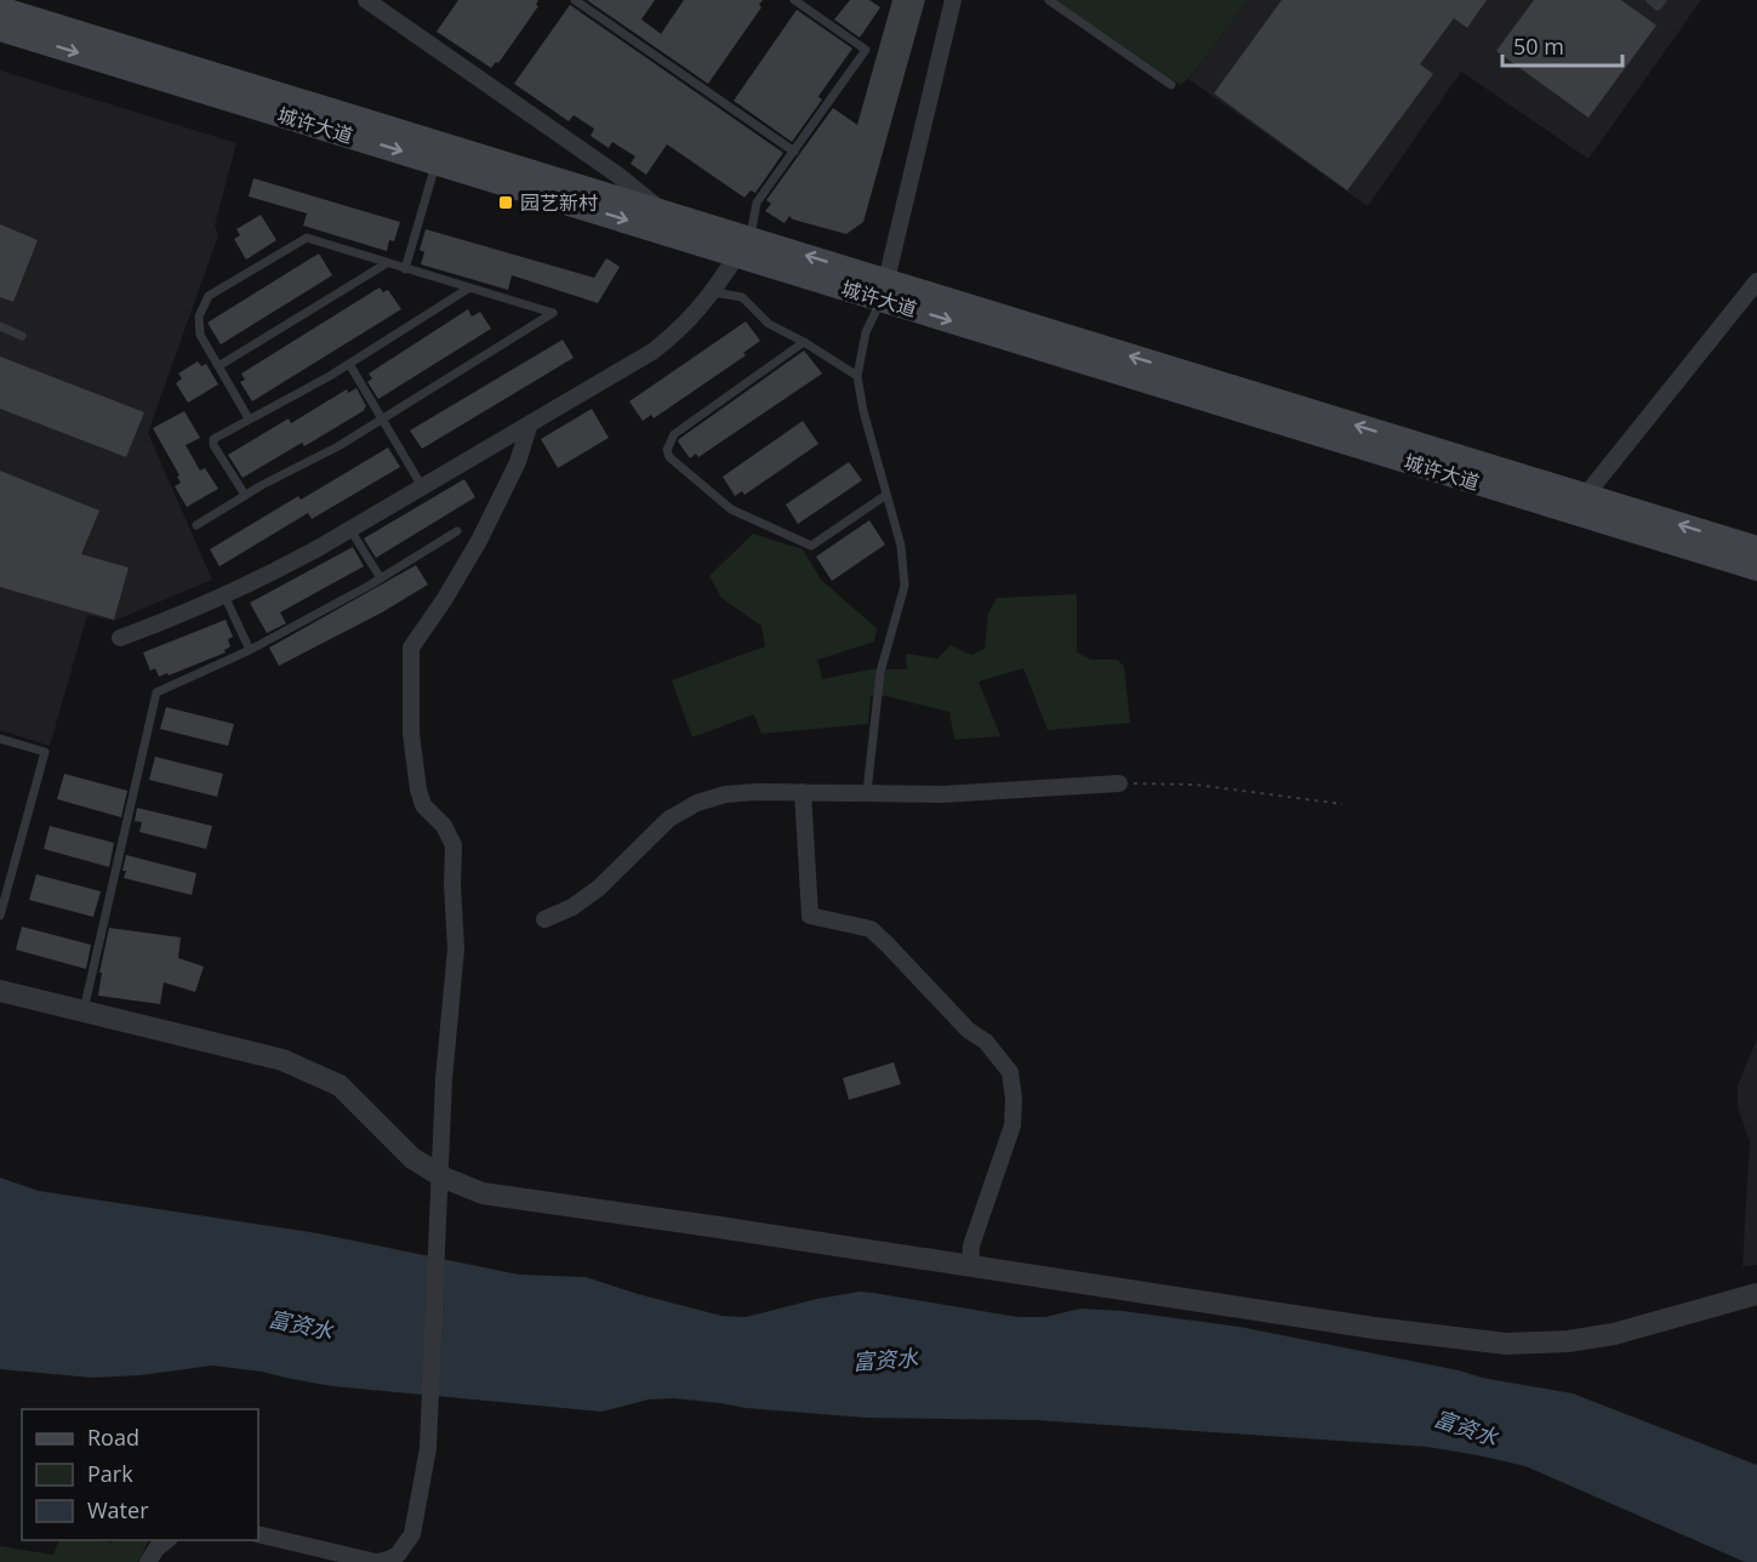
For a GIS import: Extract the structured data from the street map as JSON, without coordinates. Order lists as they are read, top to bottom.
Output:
{
  "streets": {
    "main road": ["城许大道"]
  },
  "water": ["富资水"],
  "places": {
    "transit": ["园艺新村"]
  },
  "legend": ["Road", "Park", "Water"],
  "scale_bar": "50 m"
}
